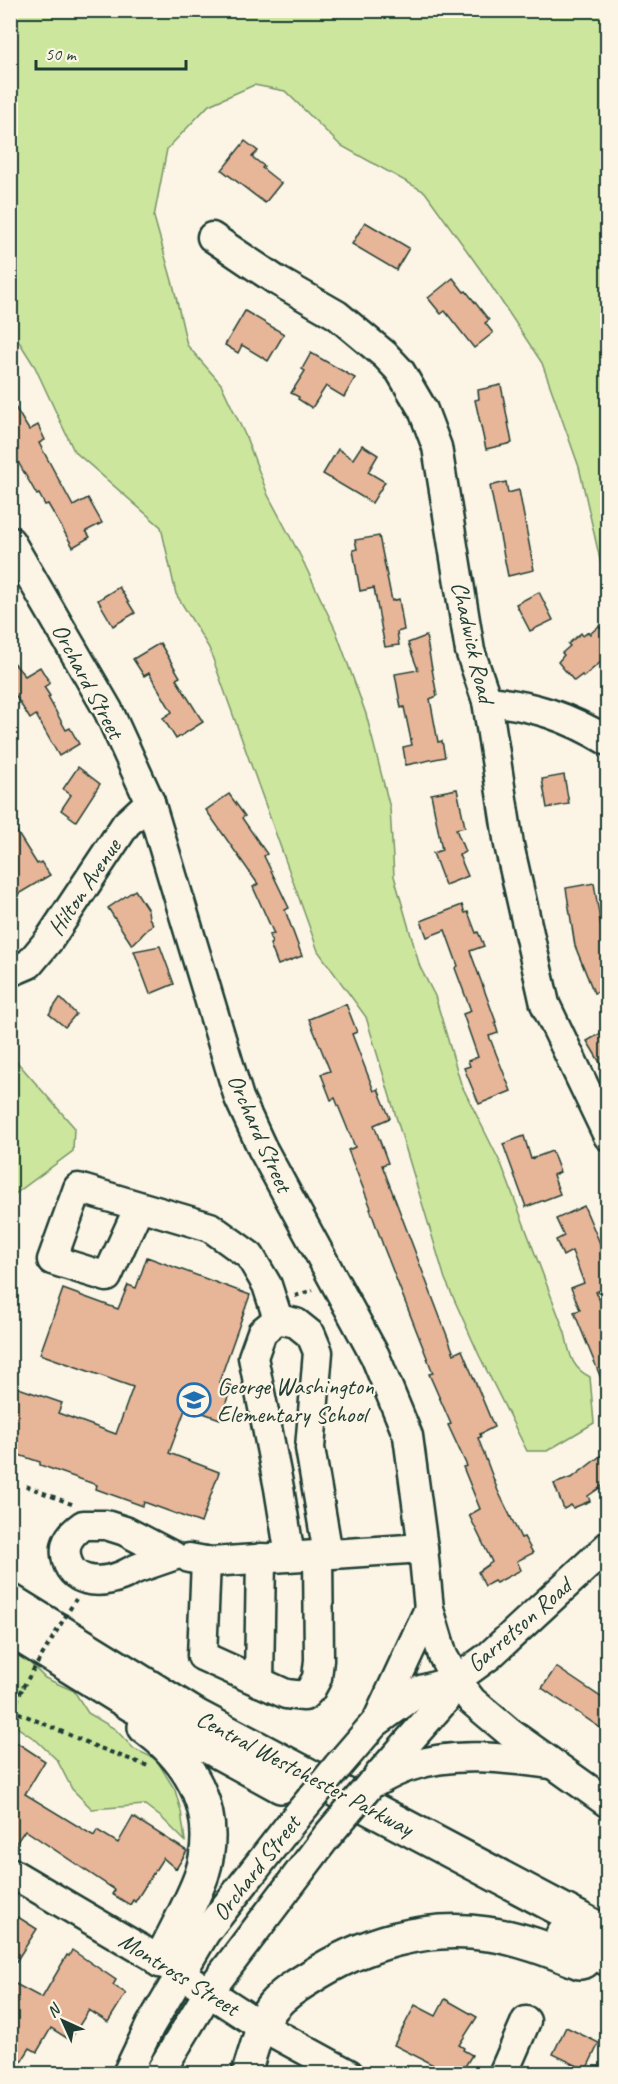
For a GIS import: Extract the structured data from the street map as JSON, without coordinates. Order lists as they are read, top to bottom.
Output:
{
  "streets": {
    "main road": ["Central Westchester Parkway"],
    "street": [
      "Chadwick Road",
      "Orchard Street",
      "Hilton Avenue",
      "Garretson Road",
      "Montross Street"
    ]
  },
  "crossings": [
    ["Orchard Street", "Hilton Avenue"],
    ["Orchard Street", "Garretson Road"],
    ["Orchard Street", "Montross Street"]
  ],
  "places": {
    "school or university": ["George Washington Elementary School"]
  },
  "scale_bar": "50 m",
  "north": "top left"
}
